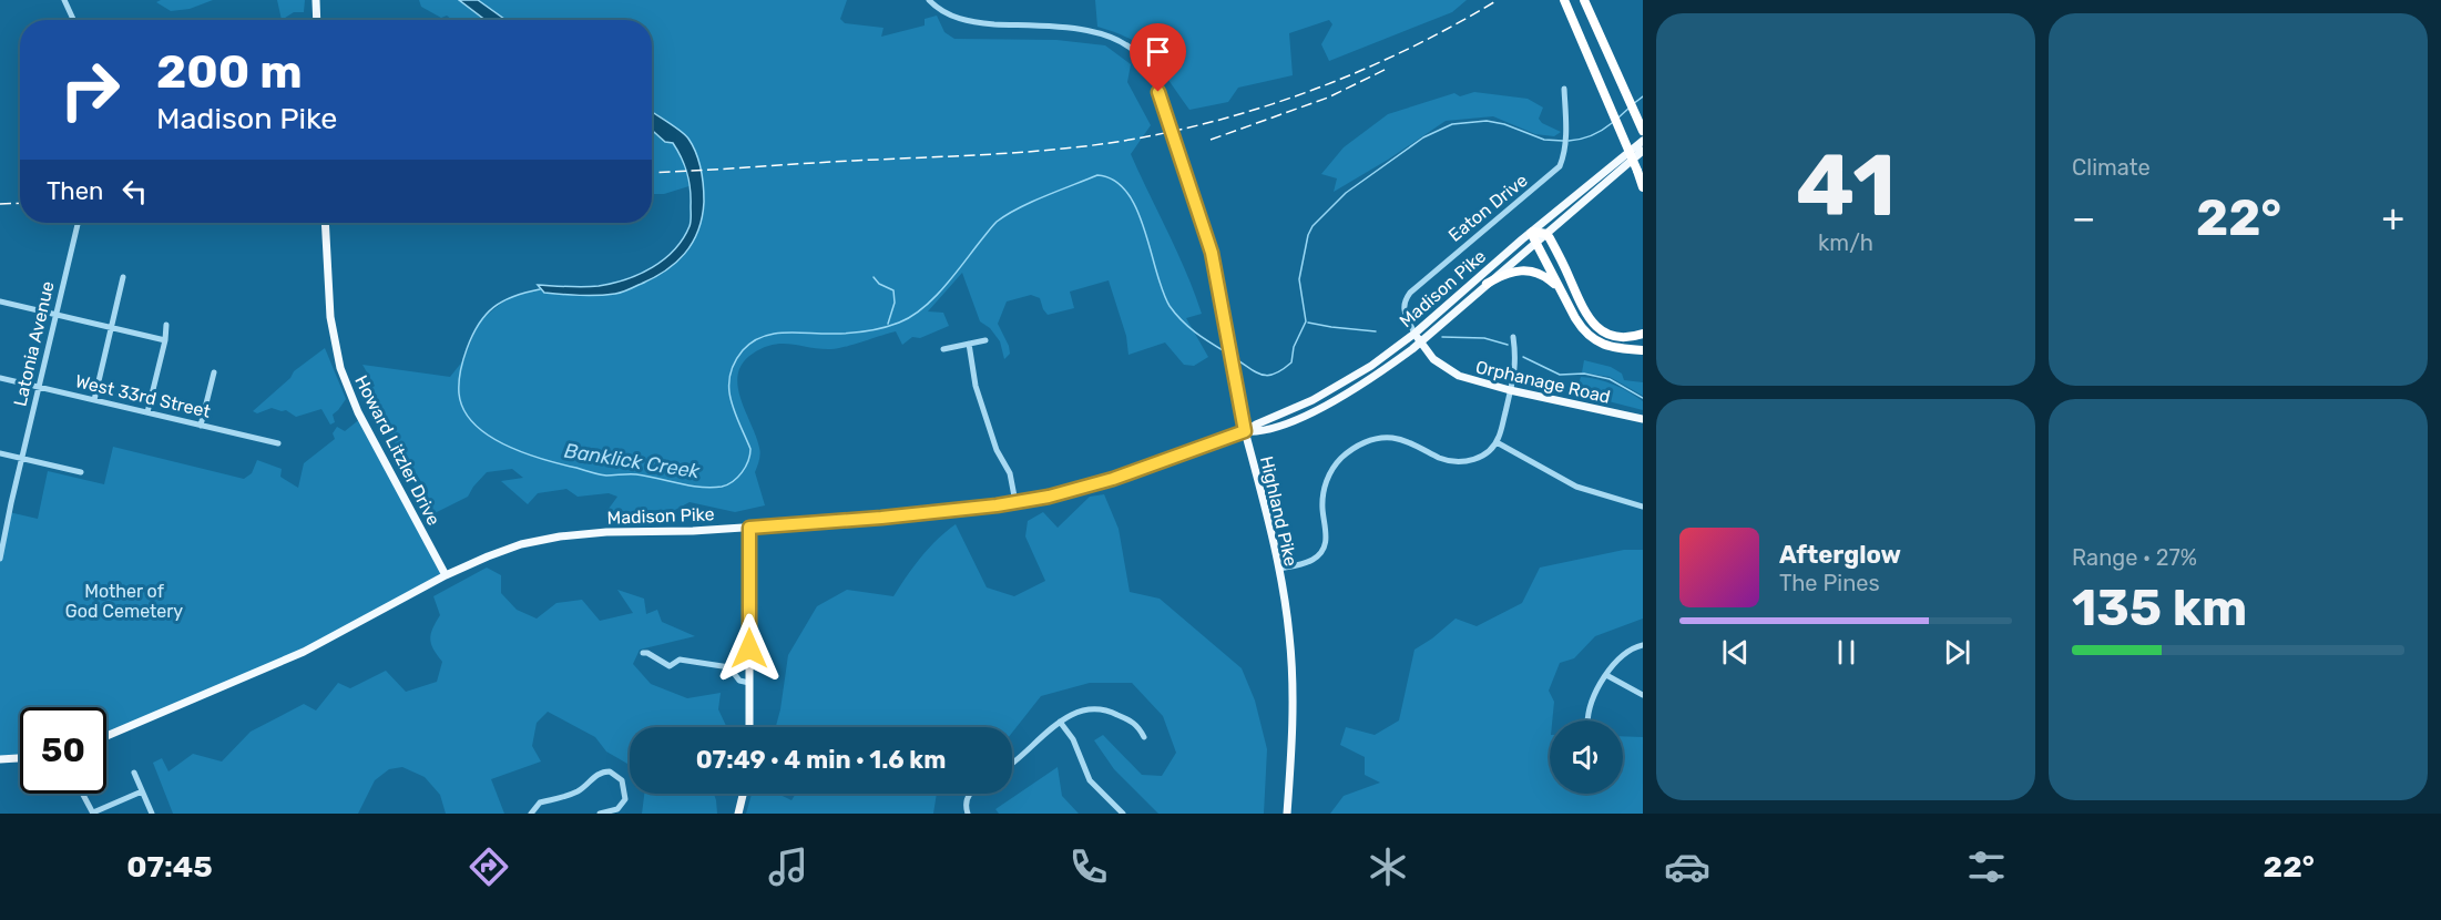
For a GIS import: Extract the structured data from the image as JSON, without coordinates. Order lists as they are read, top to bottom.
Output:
{
  "streets": {
    "main road": [
      "Madison Pike",
      "Orphanage Road",
      "Howard Litzler Drive",
      "Highland Pike"
    ],
    "street": ["Eaton Drive", "Latonia Avenue", "West 33rd Street"]
  },
  "crossings": [
    ["Eaton Drive", "Madison Pike"],
    ["Eaton Drive", "Orphanage Road"],
    ["Madison Pike", "Orphanage Road"],
    ["Madison Pike", "Howard Litzler Drive"],
    ["Madison Pike", "Highland Pike"],
    ["Latonia Avenue", "West 33rd Street"]
  ],
  "water": ["Banklick Creek"],
  "parks": ["Mother of God Cemetery"],
  "page": {
    "tile": [
      ["41", "km/h"],
      "Climate",
      ["Range · 27%", "135 km"]
    ],
    "turn": ["200 m", "Madison Pike"],
    "then": "Then",
    "heat": ["−", "22°", "+"],
    "song": ["Afterglow", "The Pines"],
    "limit": "50",
    "trip": "07:49 · 4 min · 1.6 km",
    "tabs": ["07:45", "22°"]
  }
}
